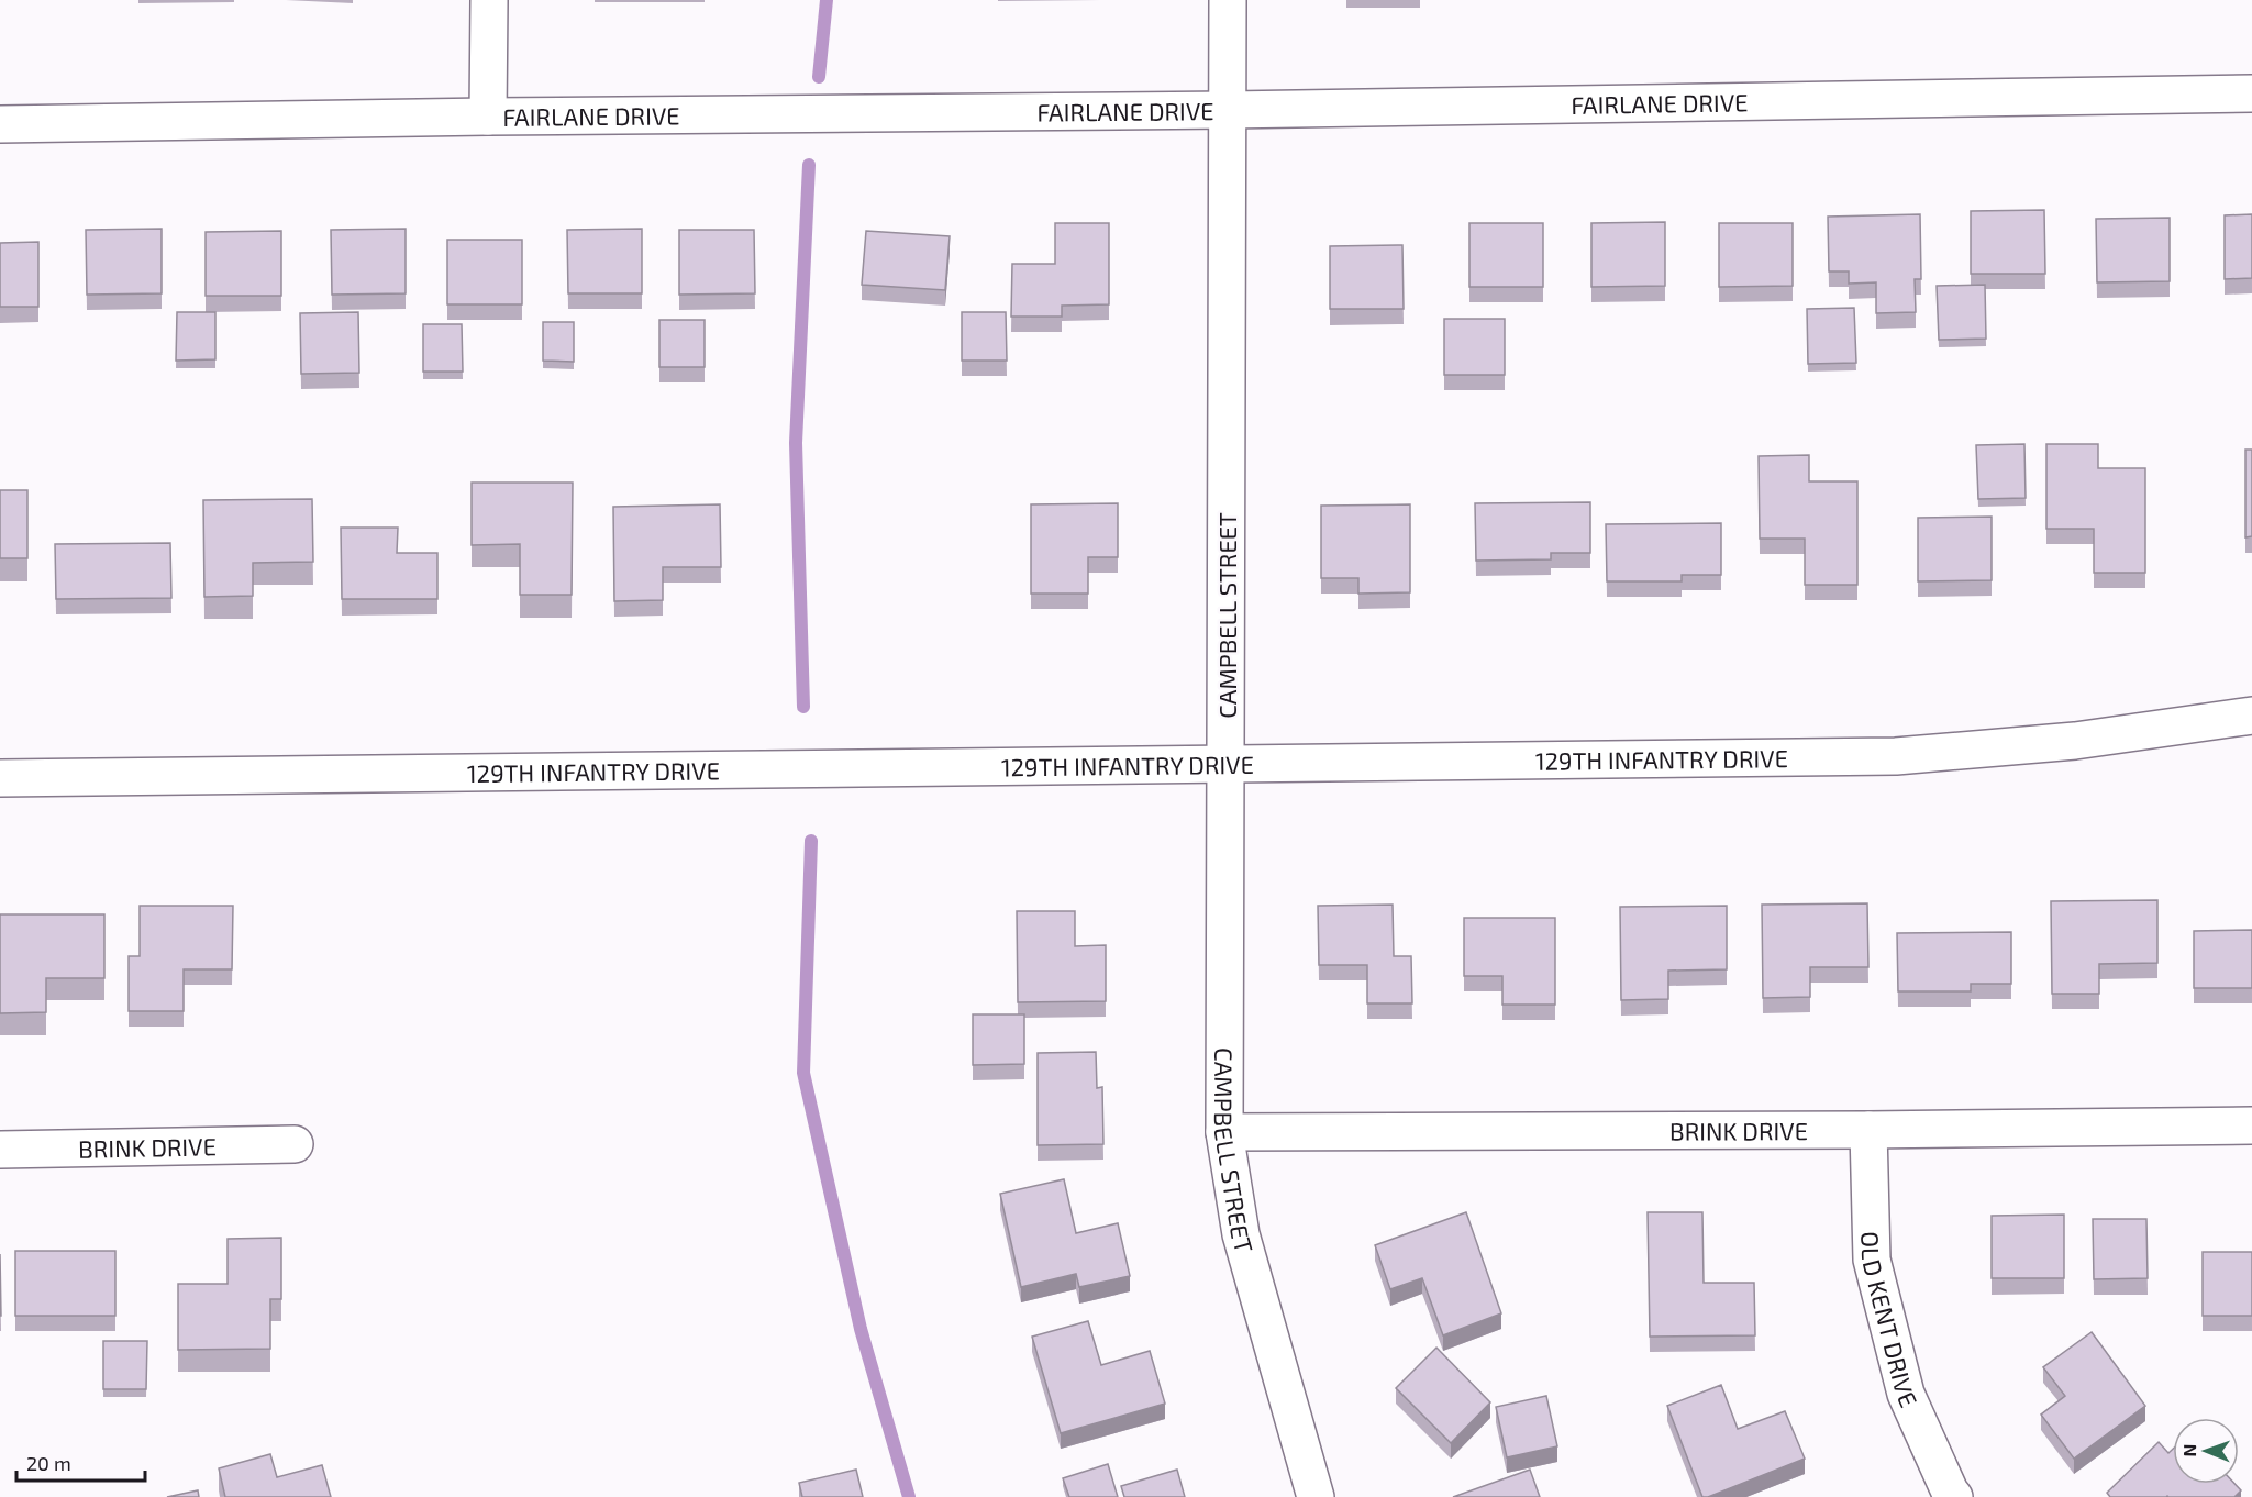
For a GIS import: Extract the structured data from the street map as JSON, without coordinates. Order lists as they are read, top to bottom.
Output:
{
  "streets": {
    "street": [
      "FAIRLANE DRIVE",
      "CAMPBELL STREET",
      "129TH INFANTRY DRIVE",
      "BRINK DRIVE",
      "OLD KENT DRIVE"
    ]
  },
  "crossings": [
    ["FAIRLANE DRIVE", "CAMPBELL STREET"],
    ["CAMPBELL STREET", "129TH INFANTRY DRIVE"],
    ["CAMPBELL STREET", "BRINK DRIVE"],
    ["BRINK DRIVE", "OLD KENT DRIVE"]
  ],
  "scale_bar": "20 m",
  "north": "left"
}
